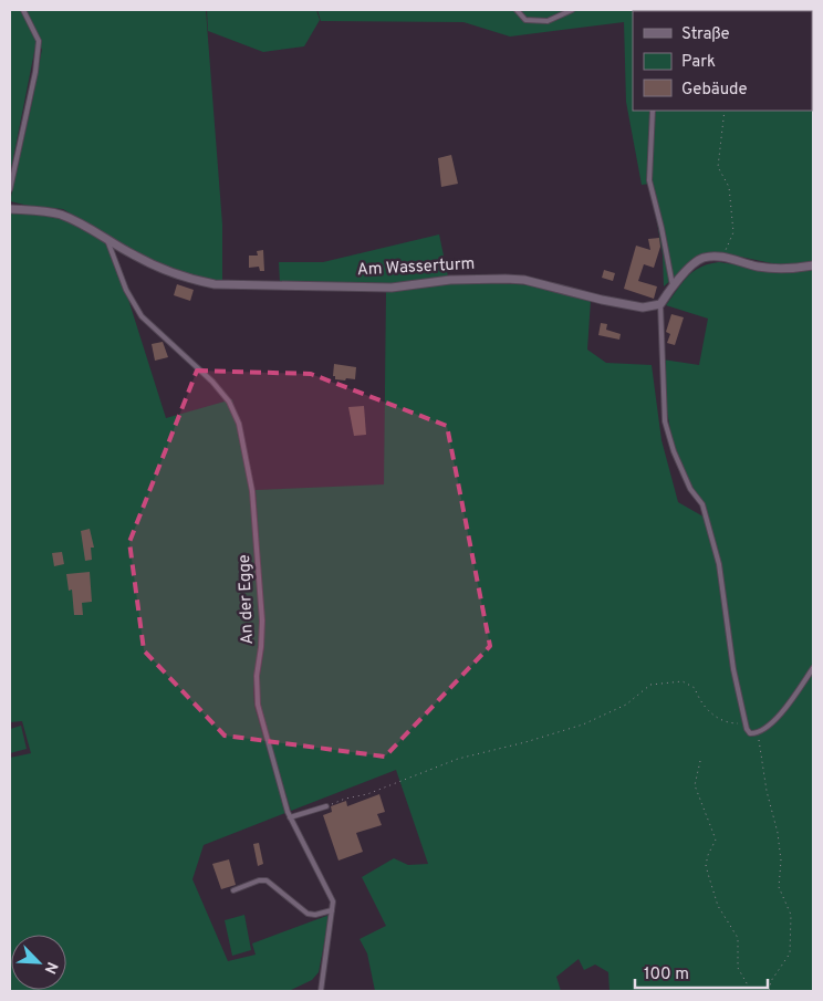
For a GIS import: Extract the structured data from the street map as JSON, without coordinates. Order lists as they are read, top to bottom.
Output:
{
  "streets": {
    "street": ["Am Wasserturm"],
    "lane": ["An der Egge"]
  },
  "crossings": [
    ["Am Wasserturm", "An der Egge"]
  ],
  "legend": ["Straße", "Park", "Gebäude"],
  "scale_bar": "100 m",
  "north": "bottom right"
}
